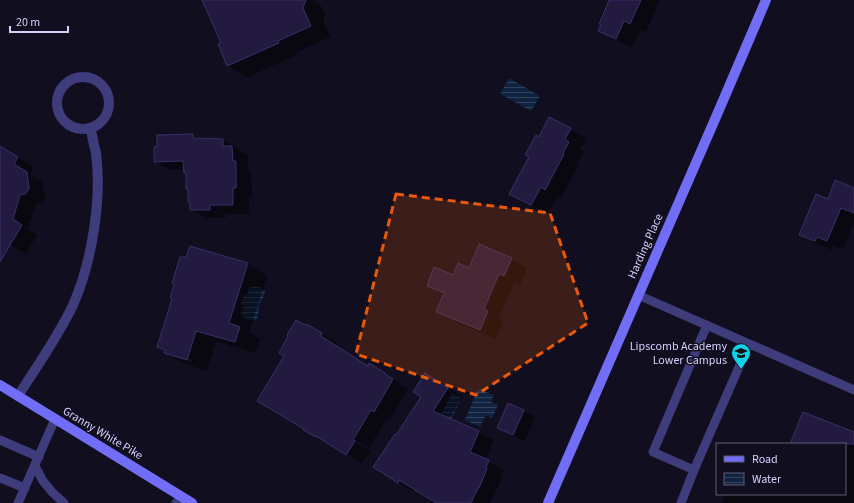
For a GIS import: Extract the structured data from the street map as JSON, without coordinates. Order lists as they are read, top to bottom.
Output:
{
  "streets": {
    "main road": ["Harding Place", "Granny White Pike"]
  },
  "places": {
    "school or university": ["Lipscomb Academy Lower Campus"]
  },
  "legend": ["Road", "Water"],
  "scale_bar": "20 m"
}
